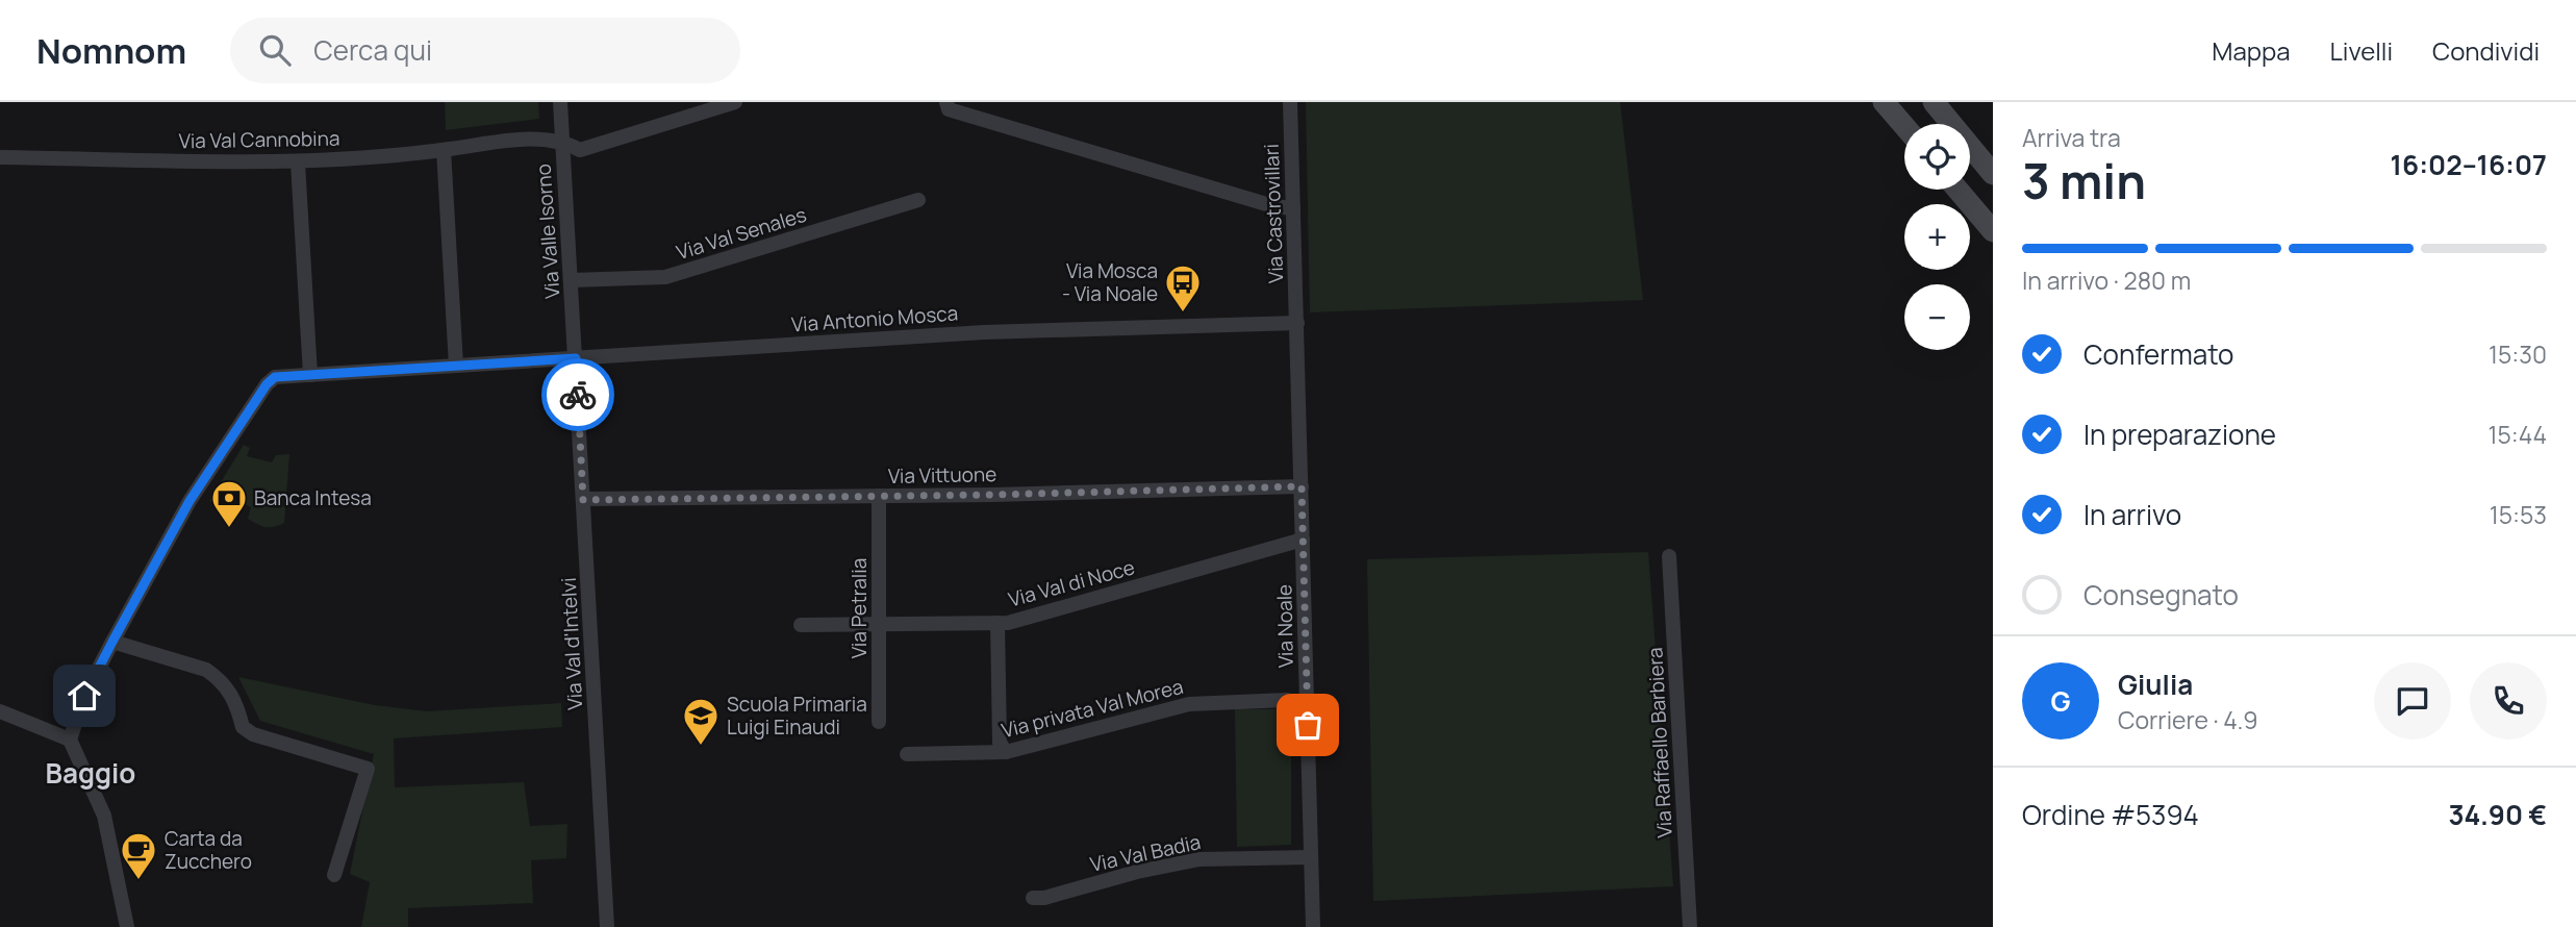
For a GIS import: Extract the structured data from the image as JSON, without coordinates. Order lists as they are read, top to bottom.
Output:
{
  "streets": {
    "street": [
      "Via Val Cannobina",
      "Via Castrovillari",
      "Via Valle Isorno",
      "Via Val Senales",
      "Via Antonio Mosca",
      "Via Vittuone",
      "Via Val di Noce",
      "Via Petralia",
      "Via Noale",
      "Via Val d'Intelvi",
      "Via privata Val Morea",
      "Via Raffaello Barbiera",
      "Via Val Badia"
    ]
  },
  "crossings": [
    ["Via Val Cannobina", "Via Valle Isorno"],
    ["Via Castrovillari", "Via Antonio Mosca"],
    ["Via Castrovillari", "Via Noale"],
    ["Via Valle Isorno", "Via Val Senales"],
    ["Via Valle Isorno", "Via Antonio Mosca"],
    ["Via Valle Isorno", "Via Val d'Intelvi"],
    ["Via Antonio Mosca", "Via Noale"],
    ["Via Antonio Mosca", "Via Val d'Intelvi"],
    ["Via Vittuone", "Via Petralia"],
    ["Via Vittuone", "Via Noale"],
    ["Via Vittuone", "Via Val d'Intelvi"],
    ["Via Val di Noce", "Via Petralia"],
    ["Via Val di Noce", "Via Noale"],
    ["Via Noale", "Via Val Badia"]
  ],
  "districts": ["Baggio"],
  "places": {
    "bus stop": ["Via Mosca - Via Noale"],
    "bank": ["Banca Intesa"],
    "school or university": ["Scuola Primaria Luigi Einaudi"],
    "cafe": ["Carta da Zucchero"]
  },
  "page": {
    "header": "Nomnom",
    "search": "Cerca qui",
    "nav": ["Mappa", "Livelli", "Condividi"],
    "heading": ["3 min", "Arriva tra", "16:02–16:07"],
    "panel": [
      "Giulia",
      "Corriere · 4.9",
      "Ordine #5394",
      "34.90 €"
    ],
    "map_buttons": ["+", "−"],
    "bar": "In arrivo · 280 m",
    "list": [
      ["Confermato", "15:30"],
      ["In preparazione", "15:44"],
      ["In arrivo", "15:53"],
      "Consegnato"
    ],
    "round": "G"
  }
}
